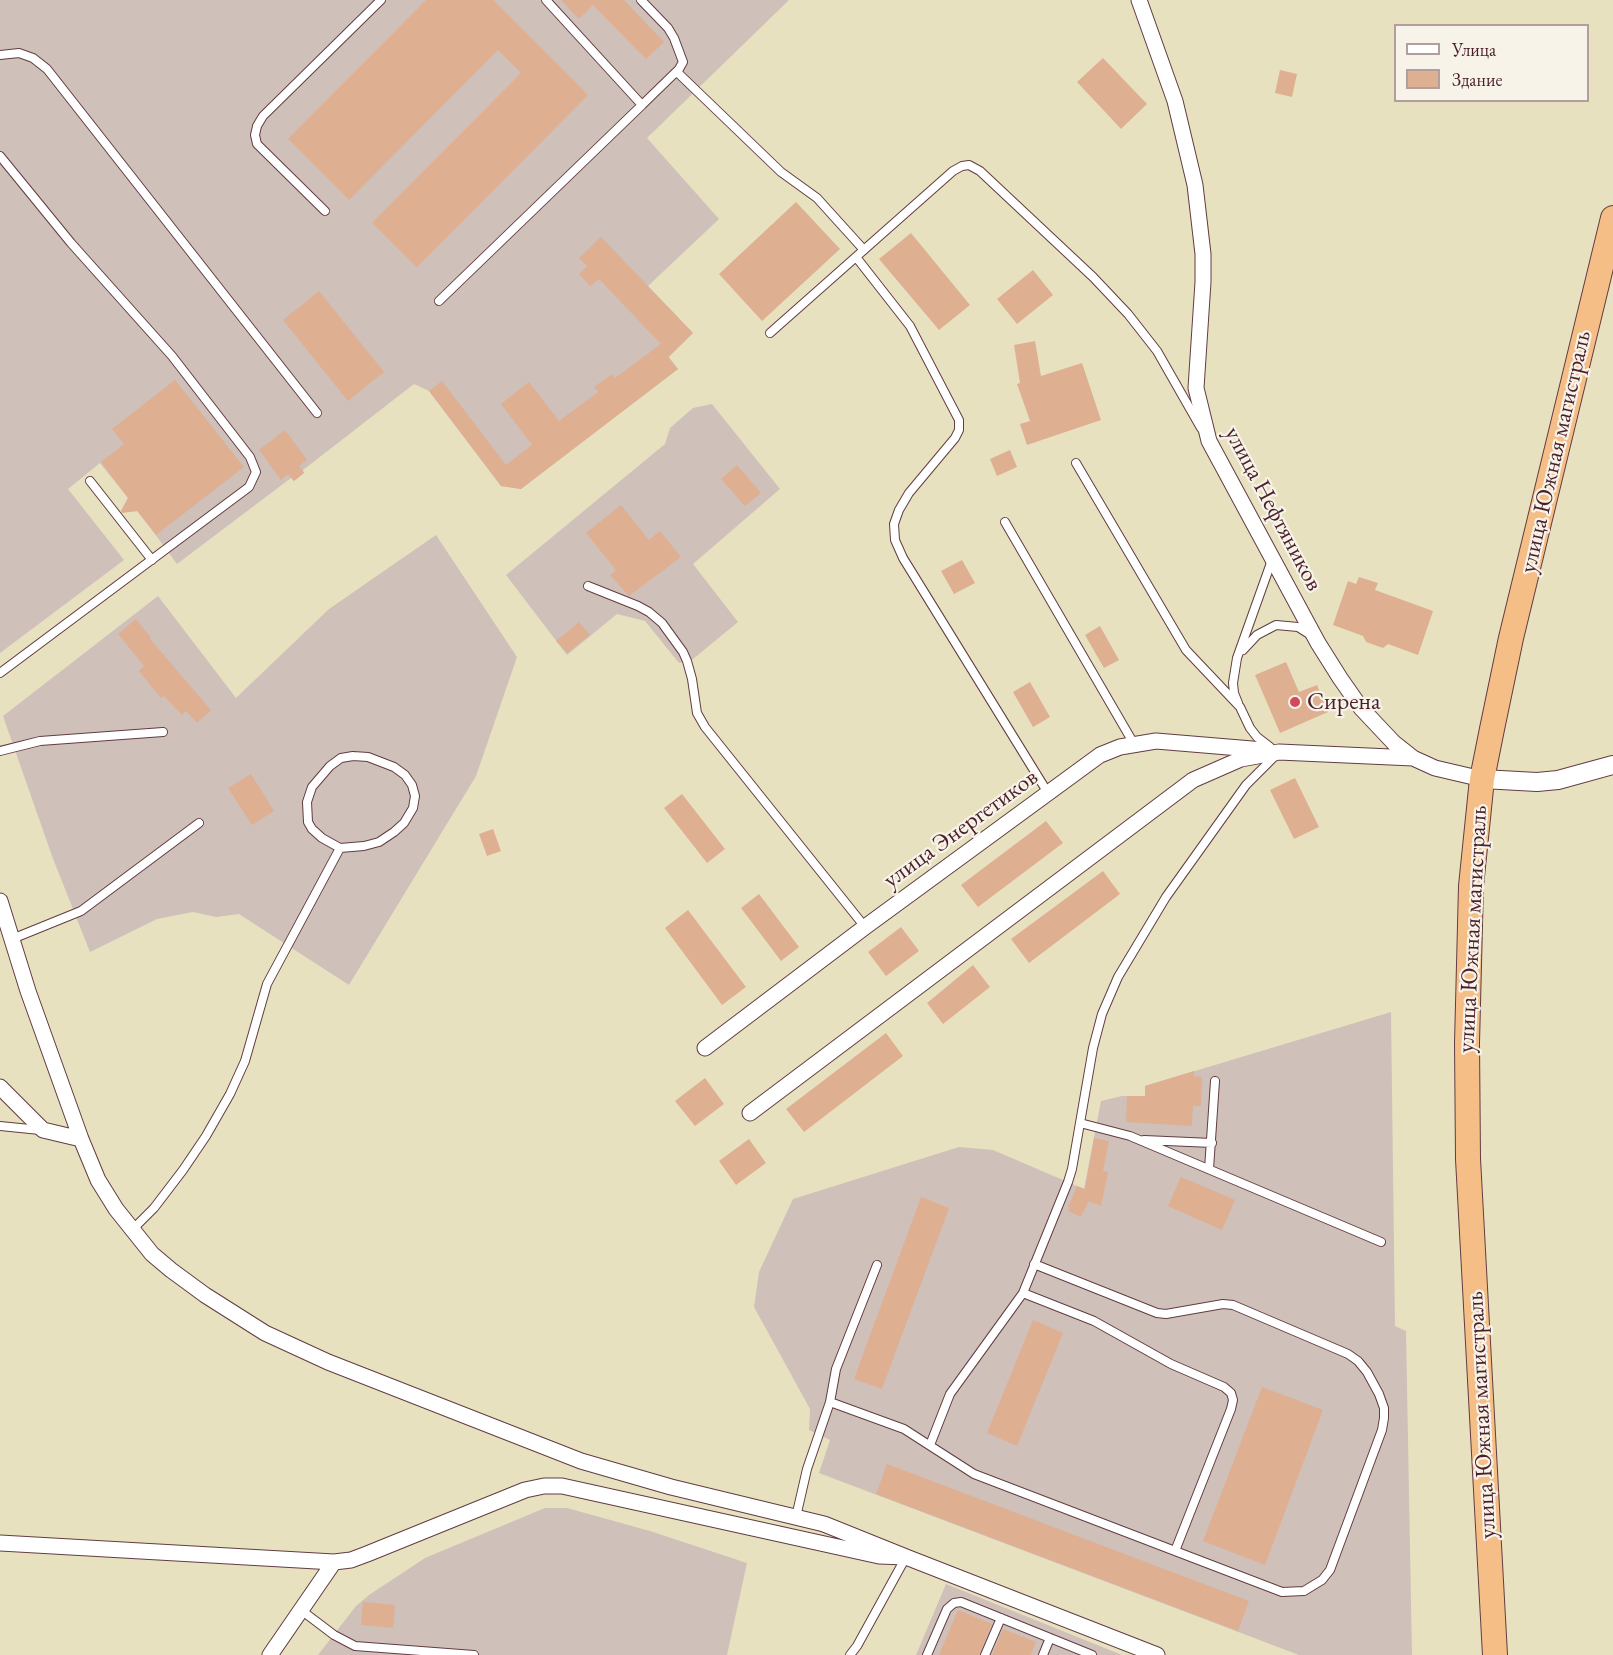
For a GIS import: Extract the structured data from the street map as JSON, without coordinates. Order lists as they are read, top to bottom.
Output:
{
  "streets": {
    "highway": ["улица Южная магистраль"],
    "street": ["улица Нефтяников", "улица Энергетиков"]
  },
  "crossings": [
    ["улица Южная магистраль", "улица Нефтяников"]
  ],
  "places": ["Сирена"],
  "legend": ["Улица", "Здание"]
}
